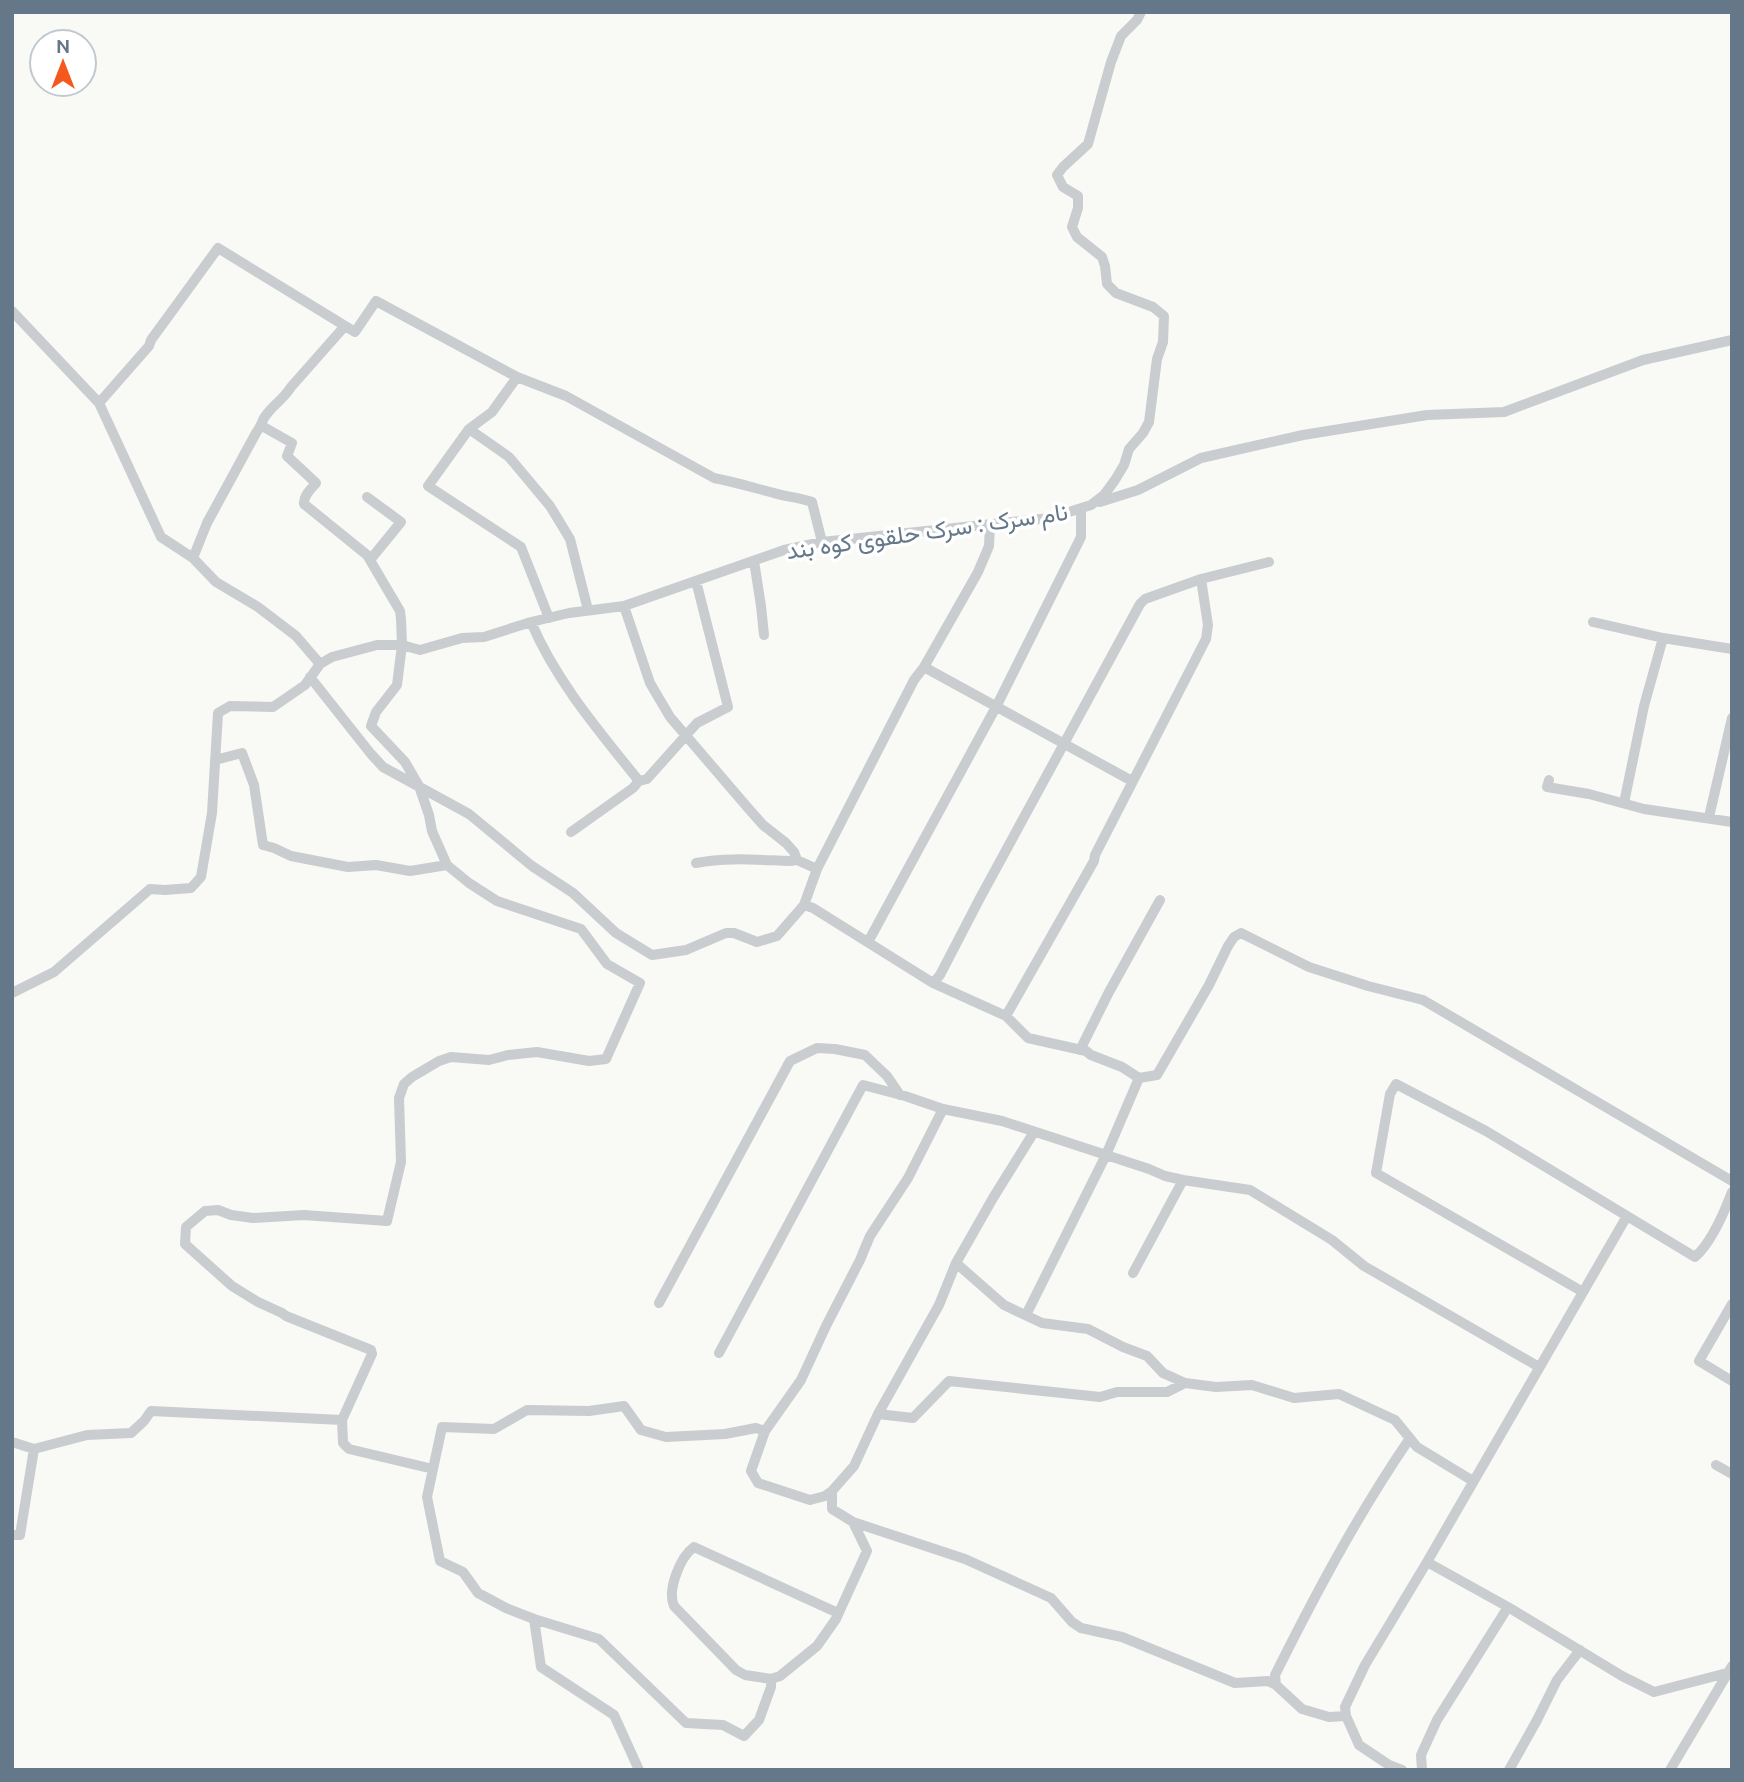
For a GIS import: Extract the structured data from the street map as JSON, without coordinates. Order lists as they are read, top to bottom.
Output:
{
  "streets": {
    "street": ["نام سرک : سرک حلقوی کوه بند"]
  },
  "north": "top"
}
